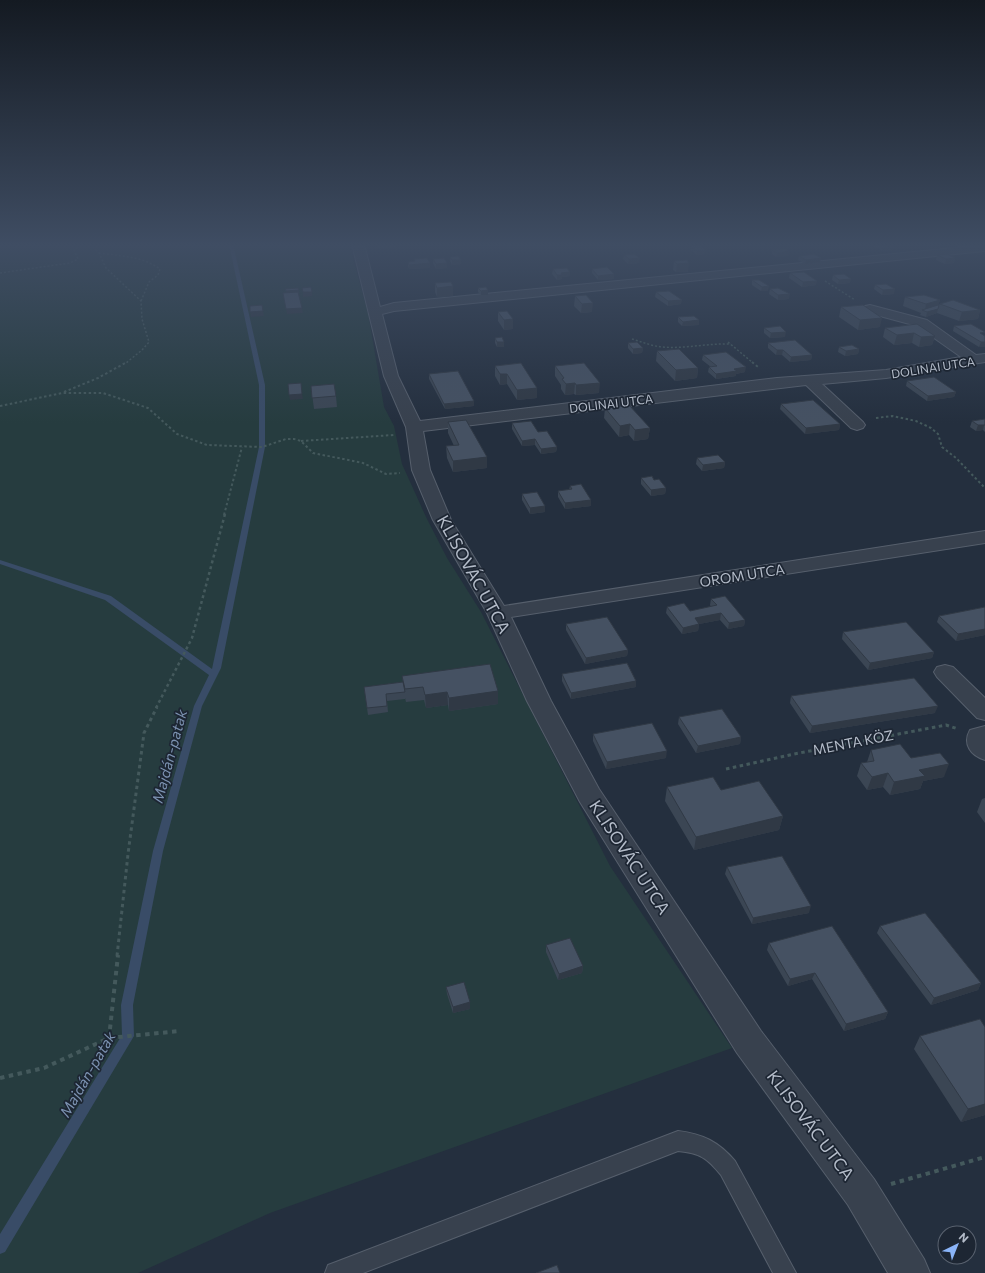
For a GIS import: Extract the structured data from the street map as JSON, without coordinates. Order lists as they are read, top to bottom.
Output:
{
  "streets": {
    "street": ["DOLINAI UTCA", "KLISOVÁC UTCA", "OROM UTCA"],
    "path": ["MENTA KÖZ"]
  },
  "crossings": [
    ["DOLINAI UTCA", "KLISOVÁC UTCA"],
    ["KLISOVÁC UTCA", "OROM UTCA"]
  ],
  "water": ["Majdán-patak"],
  "north": "top right"
}
